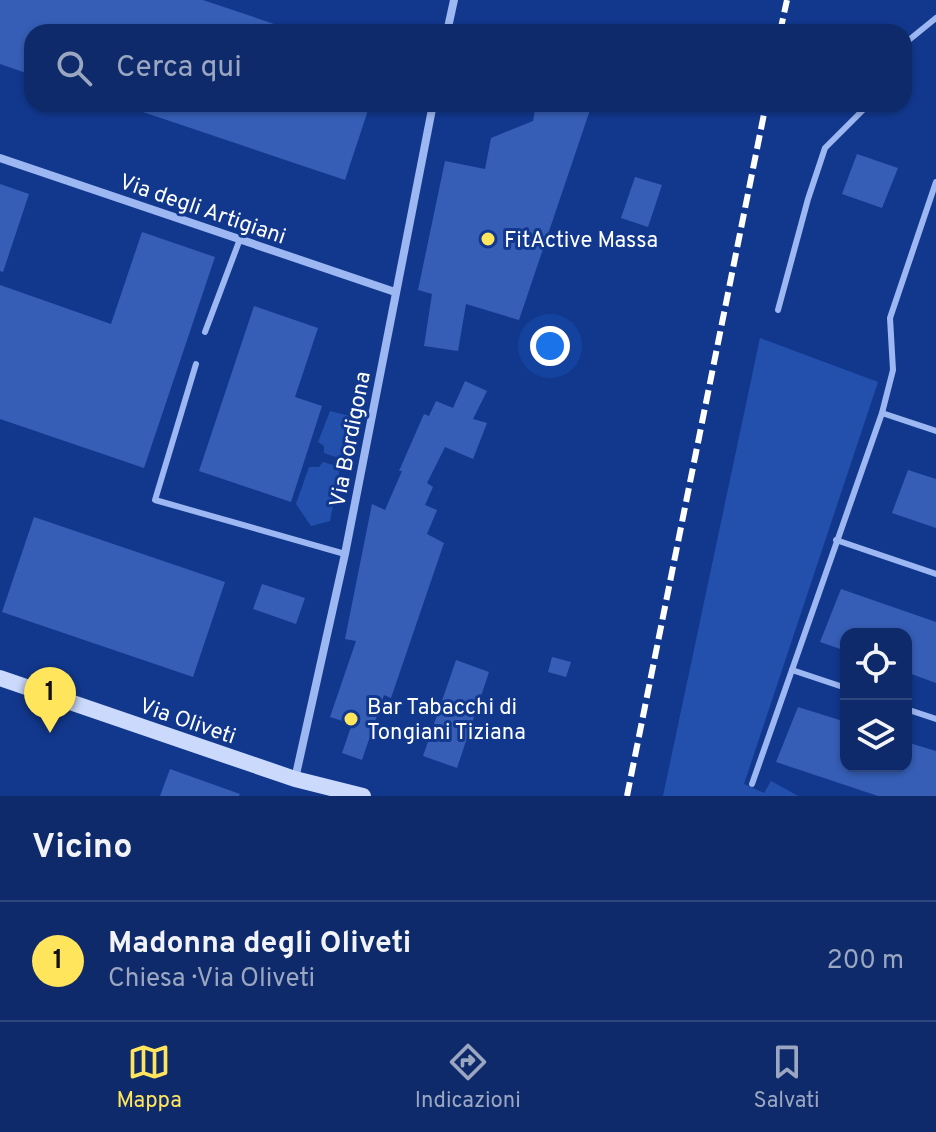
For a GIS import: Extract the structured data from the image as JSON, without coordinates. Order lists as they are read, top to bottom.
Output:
{
  "streets": {
    "main road": ["Via Oliveti"],
    "street": ["Via degli Artigiani", "Via Bordigona"]
  },
  "crossings": [
    ["Via degli Artigiani", "Via Bordigona"],
    ["Via Bordigona", "Via Oliveti"]
  ],
  "places": ["FitActive Massa", "Bar Tabacchi di Tongiani Tiziana"],
  "page": {
    "search": "Cerca qui",
    "pins": "1",
    "heading": "Vicino",
    "list": [
      {
        "mark": "1",
        "name": "Madonna degli Oliveti",
        "note": "Chiesa · Via Oliveti",
        "value": "200 m"
      }
    ],
    "nav": ["Mappa", "Indicazioni", "Salvati"]
  }
}
